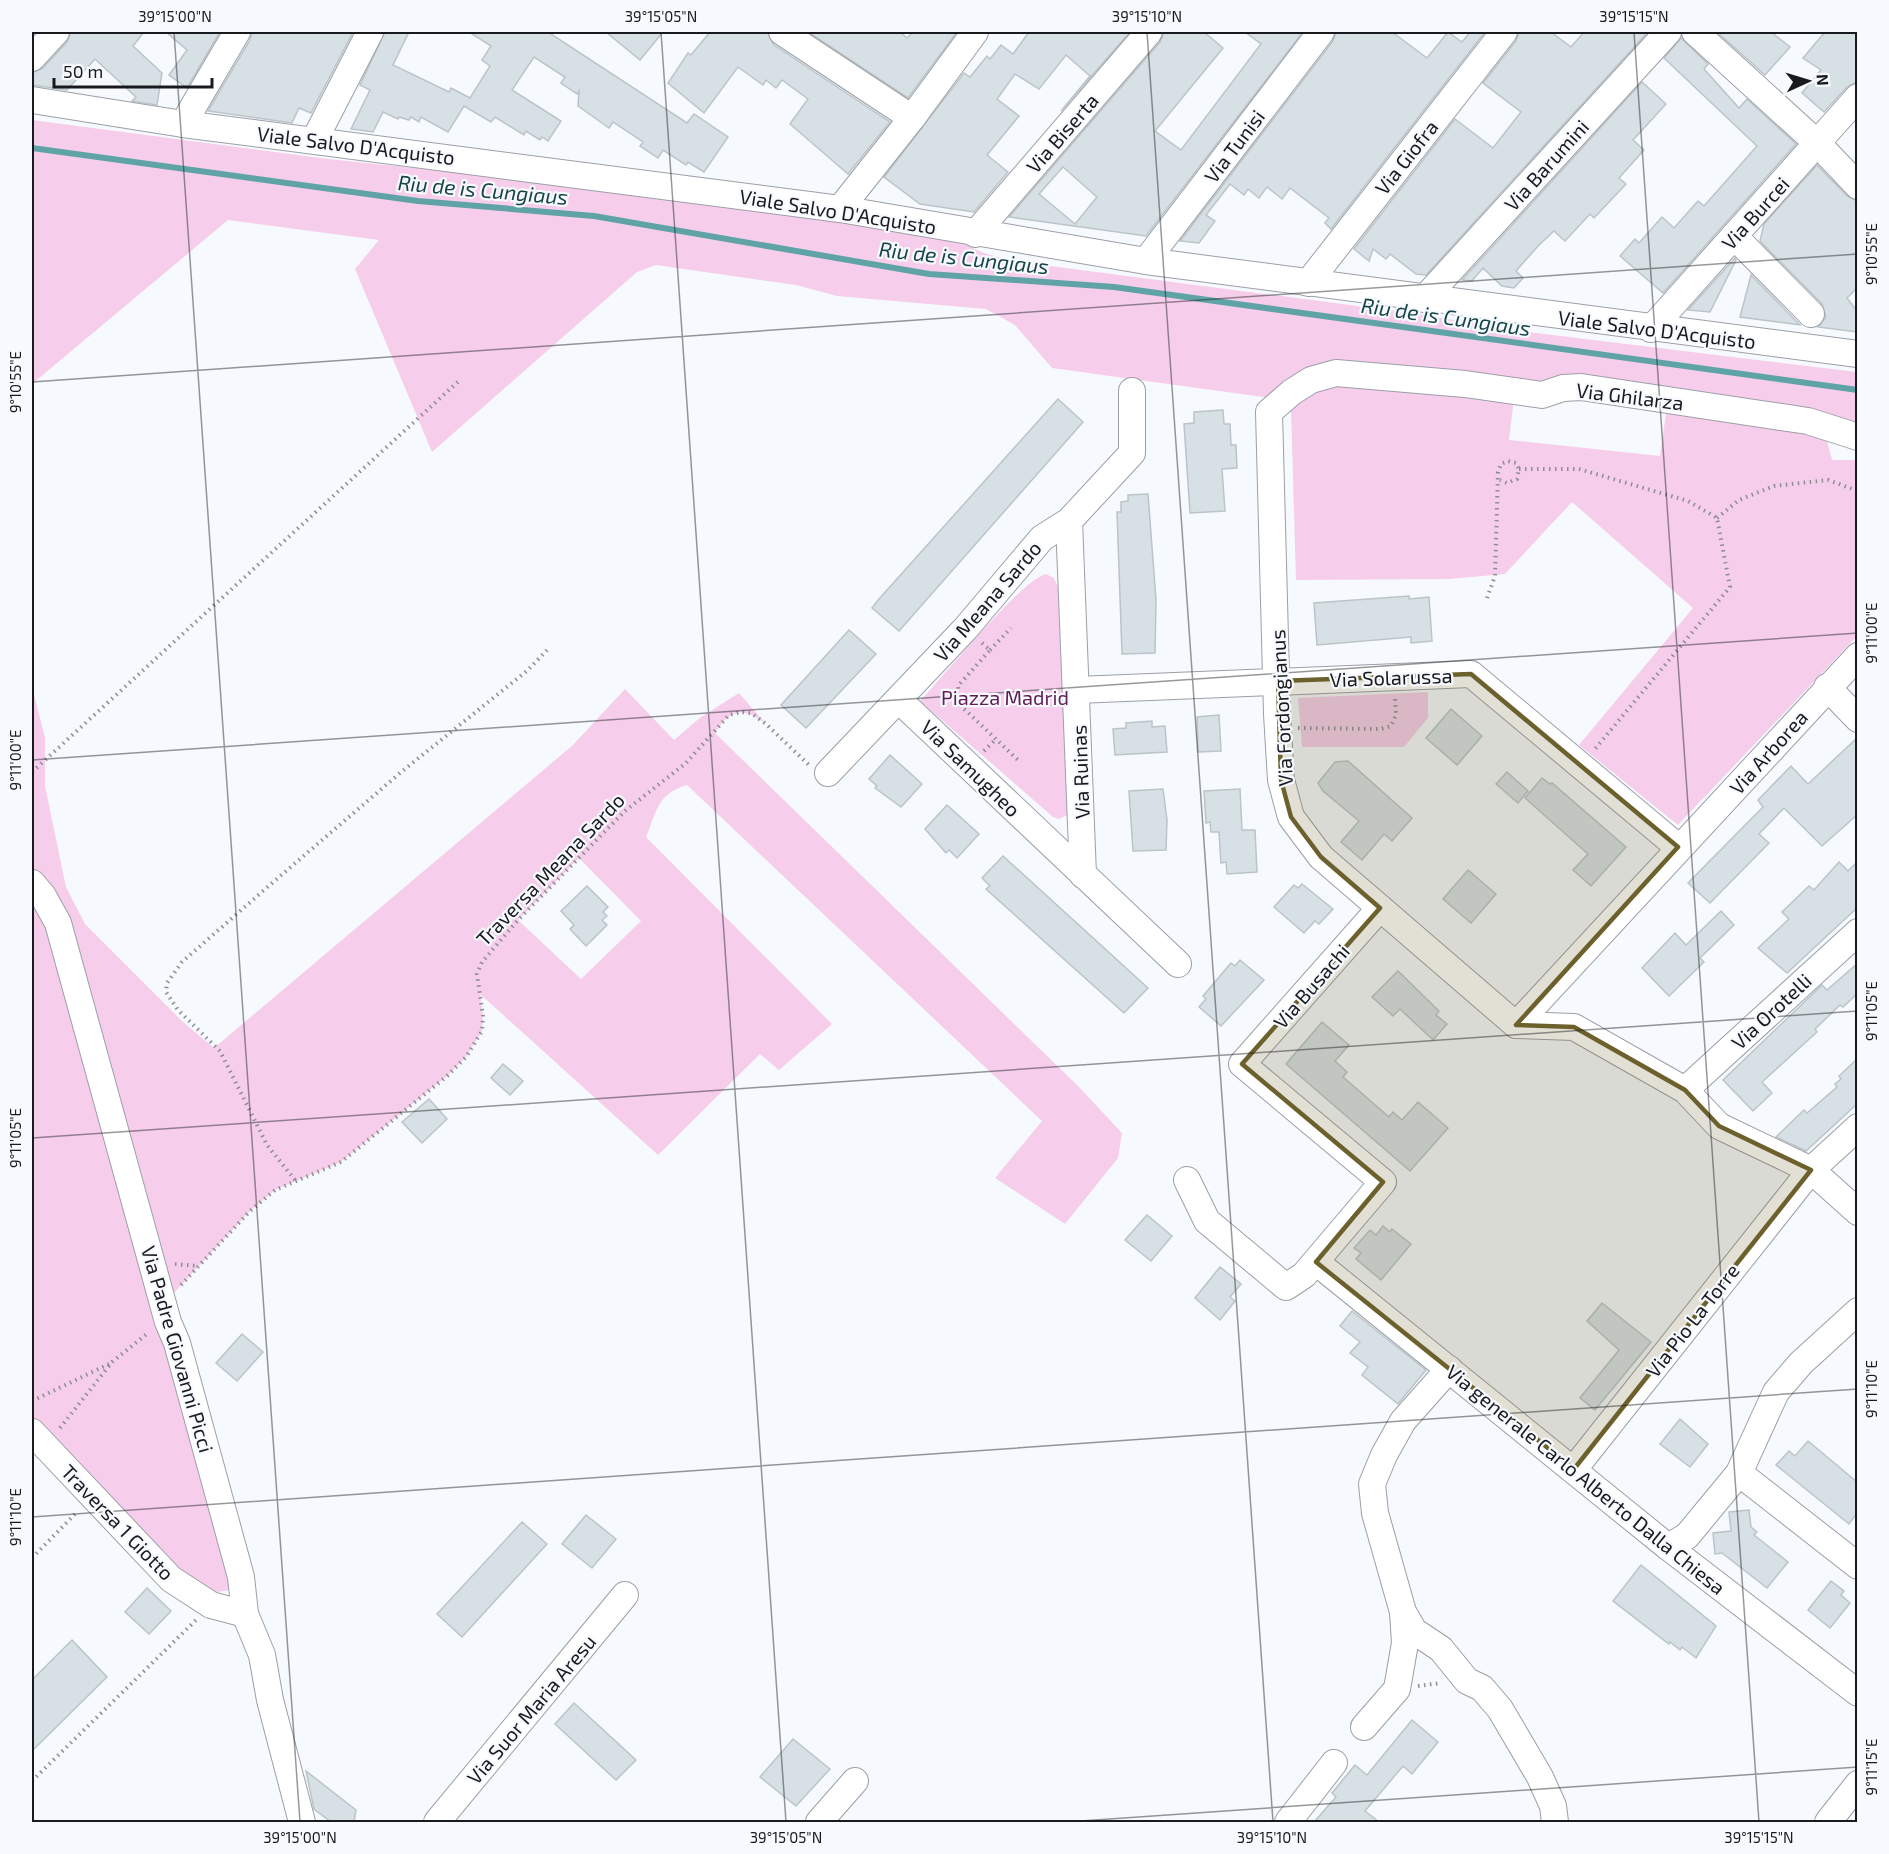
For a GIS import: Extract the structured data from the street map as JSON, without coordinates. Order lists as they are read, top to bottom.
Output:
{
  "streets": {
    "street": [
      "Via Biserta",
      "Viale Salvo D'Acquisto",
      "Via Tunisi",
      "Via Giofra",
      "Via Barumini",
      "Via Burcei",
      "Via Ghilarza",
      "Via Meana Sardo",
      "Via Solarussa",
      "Via Fordongianus",
      "Via Arborea",
      "Via Samugheo",
      "Via Ruinas",
      "Via Busachi",
      "Via Orotelli",
      "Via Pio La Torre",
      "Via Padre Giovanni Picci",
      "Via generale Carlo Alberto Dalla Chiesa",
      "Traversa 1 Giotto",
      "Via Suor Maria Aresu"
    ],
    "path": ["Traversa Meana Sardo"]
  },
  "crossings": [
    ["Via Biserta", "Viale Salvo D'Acquisto"],
    ["Viale Salvo D'Acquisto", "Via Tunisi"],
    ["Viale Salvo D'Acquisto", "Via Giofra"],
    ["Viale Salvo D'Acquisto", "Via Barumini"],
    ["Viale Salvo D'Acquisto", "Via Burcei"],
    ["Via Ghilarza", "Via Fordongianus"],
    ["Via Meana Sardo", "Via Samugheo"],
    ["Via Meana Sardo", "Via Ruinas"],
    ["Via Meana Sardo", "Traversa Meana Sardo"],
    ["Via Solarussa", "Via Fordongianus"],
    ["Via Solarussa", "Via Arborea"],
    ["Via Solarussa", "Via Ruinas"],
    ["Via Fordongianus", "Via Arborea"],
    ["Via Fordongianus", "Via Busachi"],
    ["Via Samugheo", "Via Ruinas"],
    ["Traversa Meana Sardo", "Via Padre Giovanni Picci"],
    ["Via Busachi", "Via generale Carlo Alberto Dalla Chiesa"],
    ["Via Pio La Torre", "Via generale Carlo Alberto Dalla Chiesa"],
    ["Via Padre Giovanni Picci", "Traversa 1 Giotto"]
  ],
  "water": ["Riu de is Cungiaus"],
  "parks": ["Piazza Madrid"],
  "scale_bar": "50 m",
  "north": "right",
  "coordinates": [
    "39°15'00\"N",
    "39°15'05\"N",
    "39°15'10\"N",
    "39°15'15\"N",
    "9°10'55\"E",
    "9°11'00\"E",
    "9°11'05\"E",
    "9°11'10\"E",
    "9°11'15\"E"
  ]
}
